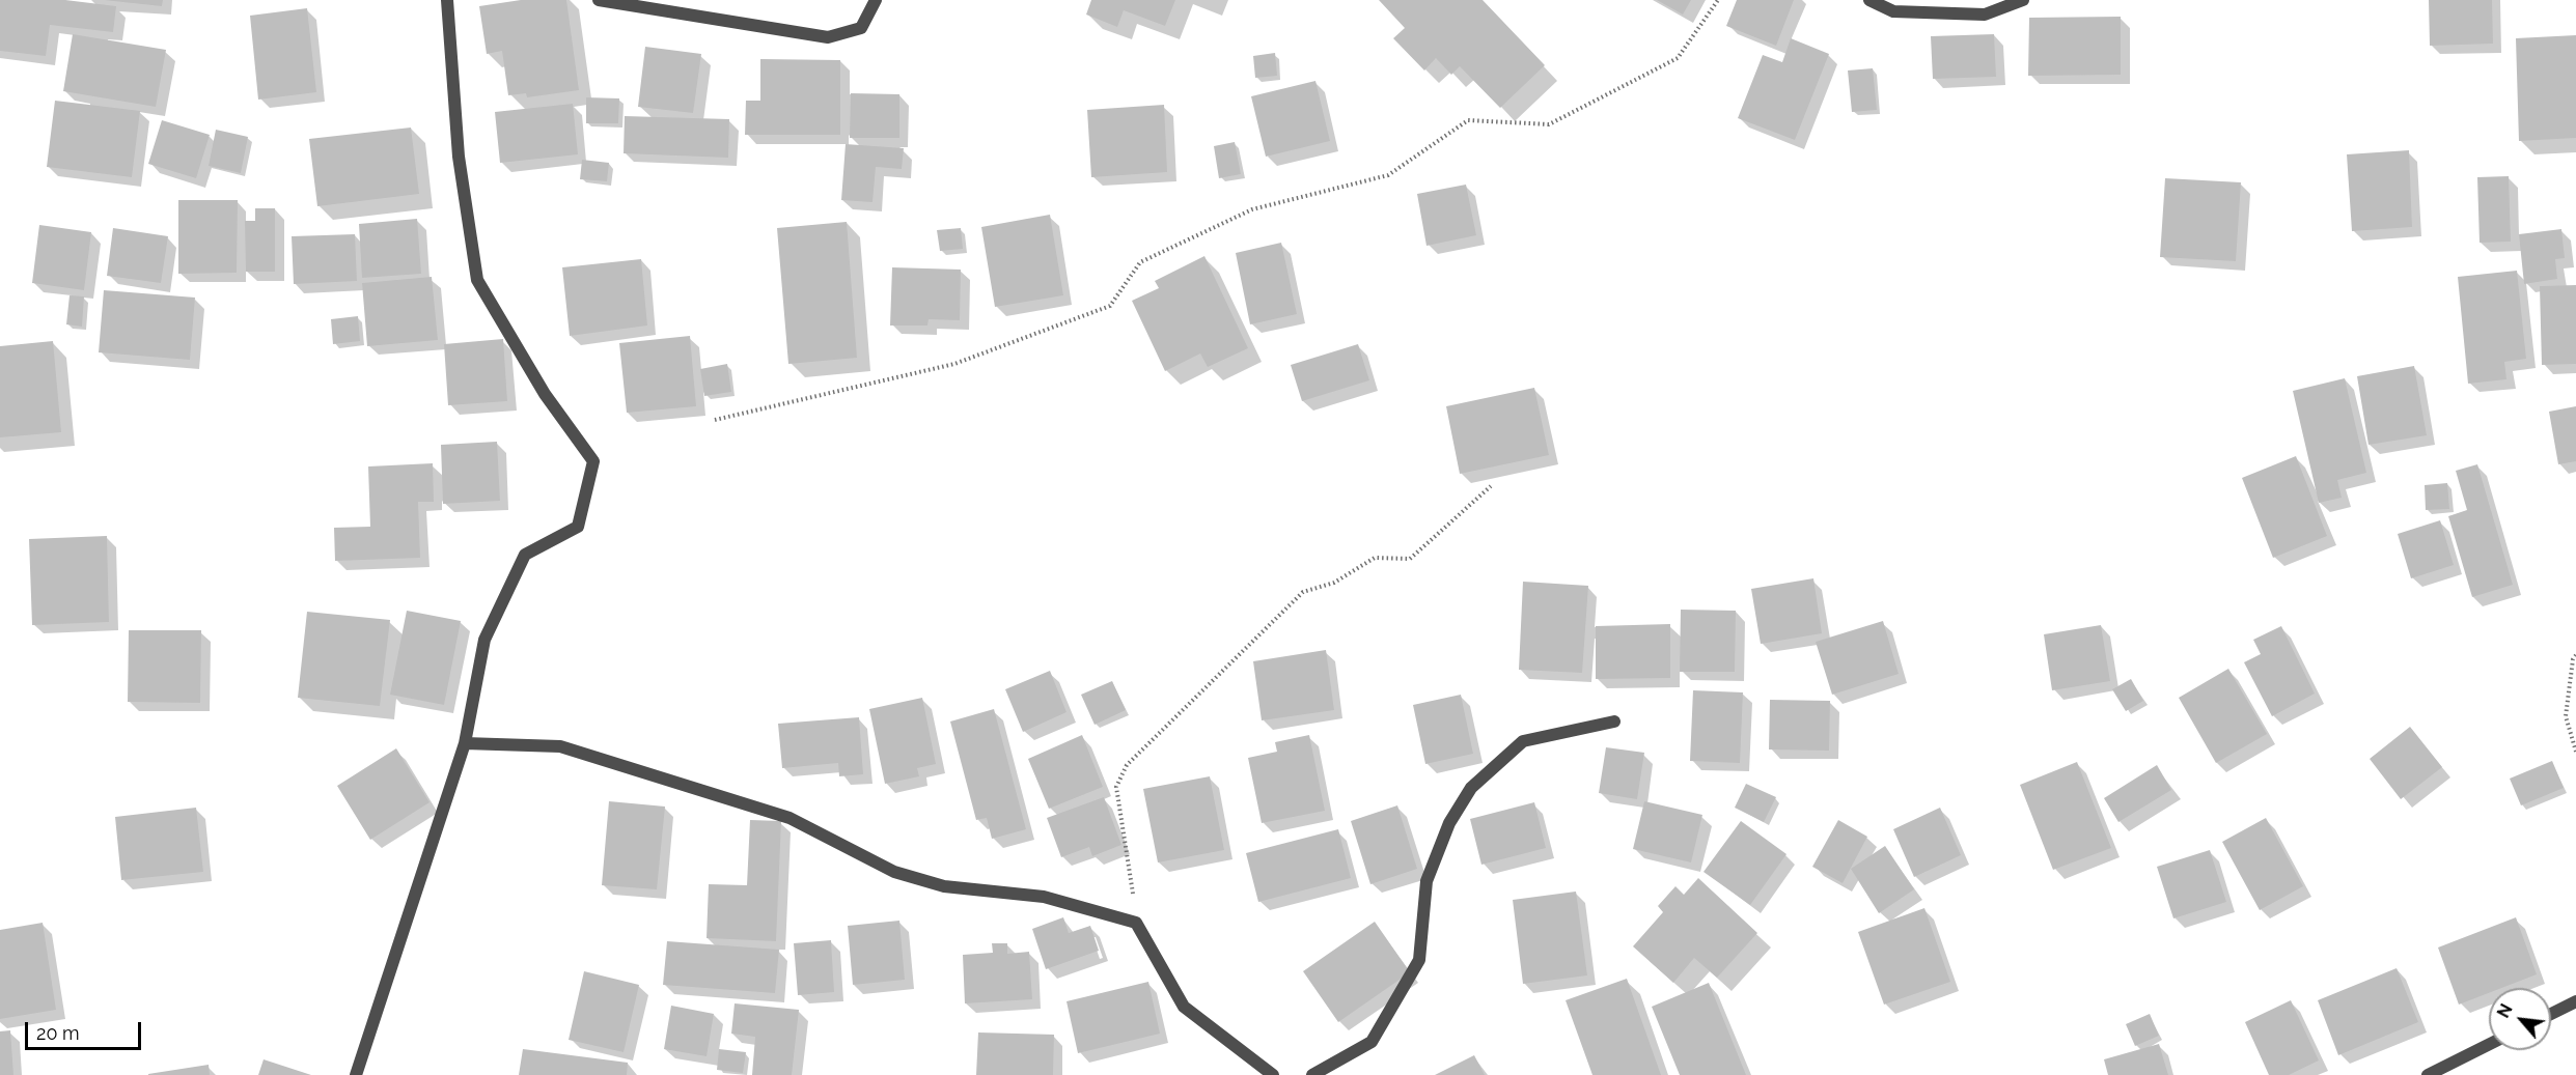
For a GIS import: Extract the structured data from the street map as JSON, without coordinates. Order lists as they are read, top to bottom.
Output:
{
  "scale_bar": "20 m",
  "north": "top left"
}
